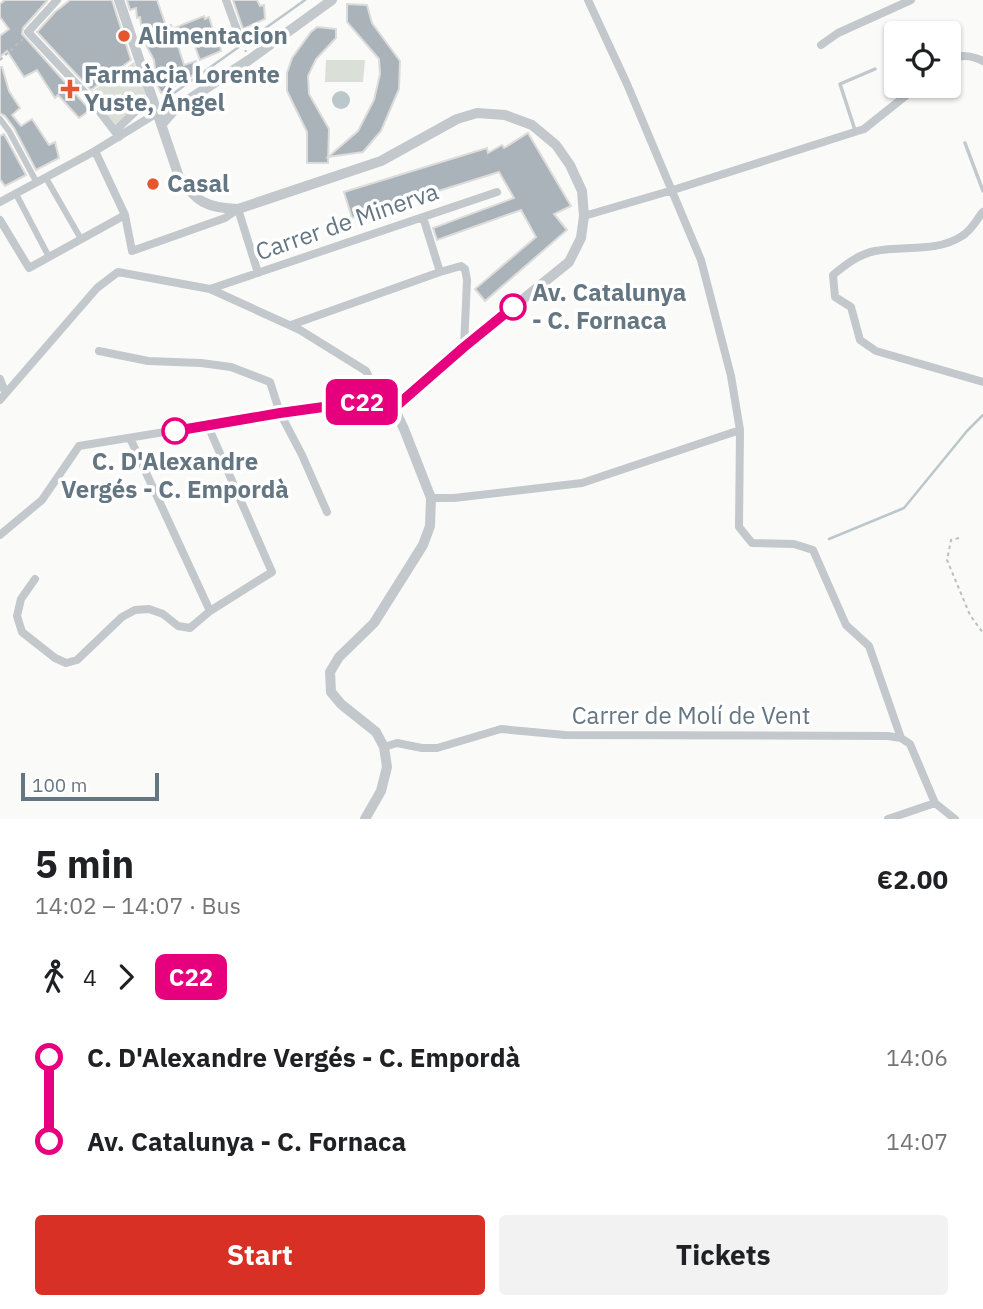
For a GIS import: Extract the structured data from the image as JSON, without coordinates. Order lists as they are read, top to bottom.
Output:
{
  "streets": {
    "street": ["Carrer de Minerva", "Carrer de Molí de Vent"]
  },
  "places": {
    "other": [
      "Alimentacion",
      "Casal",
      "Av. Catalunya - C. Fornaca",
      "C. D'Alexandre Vergés - C. Empordà"
    ],
    "health": ["Farmàcia Lorente Yuste, Ángel"]
  },
  "lines": ["bus line C22"],
  "scale_bar": "100 m",
  "page": {
    "on_map": "C22",
    "scale": "100 m",
    "heading": ["5 min", "14:02 – 14:07 · Bus", "€2.00"],
    "legs": ["4", "C22"],
    "list": [
      {
        "name": "C. D'Alexandre Vergés - C. Empordà",
        "value": "14:06"
      },
      {
        "name": "Av. Catalunya - C. Fornaca",
        "value": "14:07"
      }
    ],
    "buttons": ["Start", "Tickets"]
  }
}
